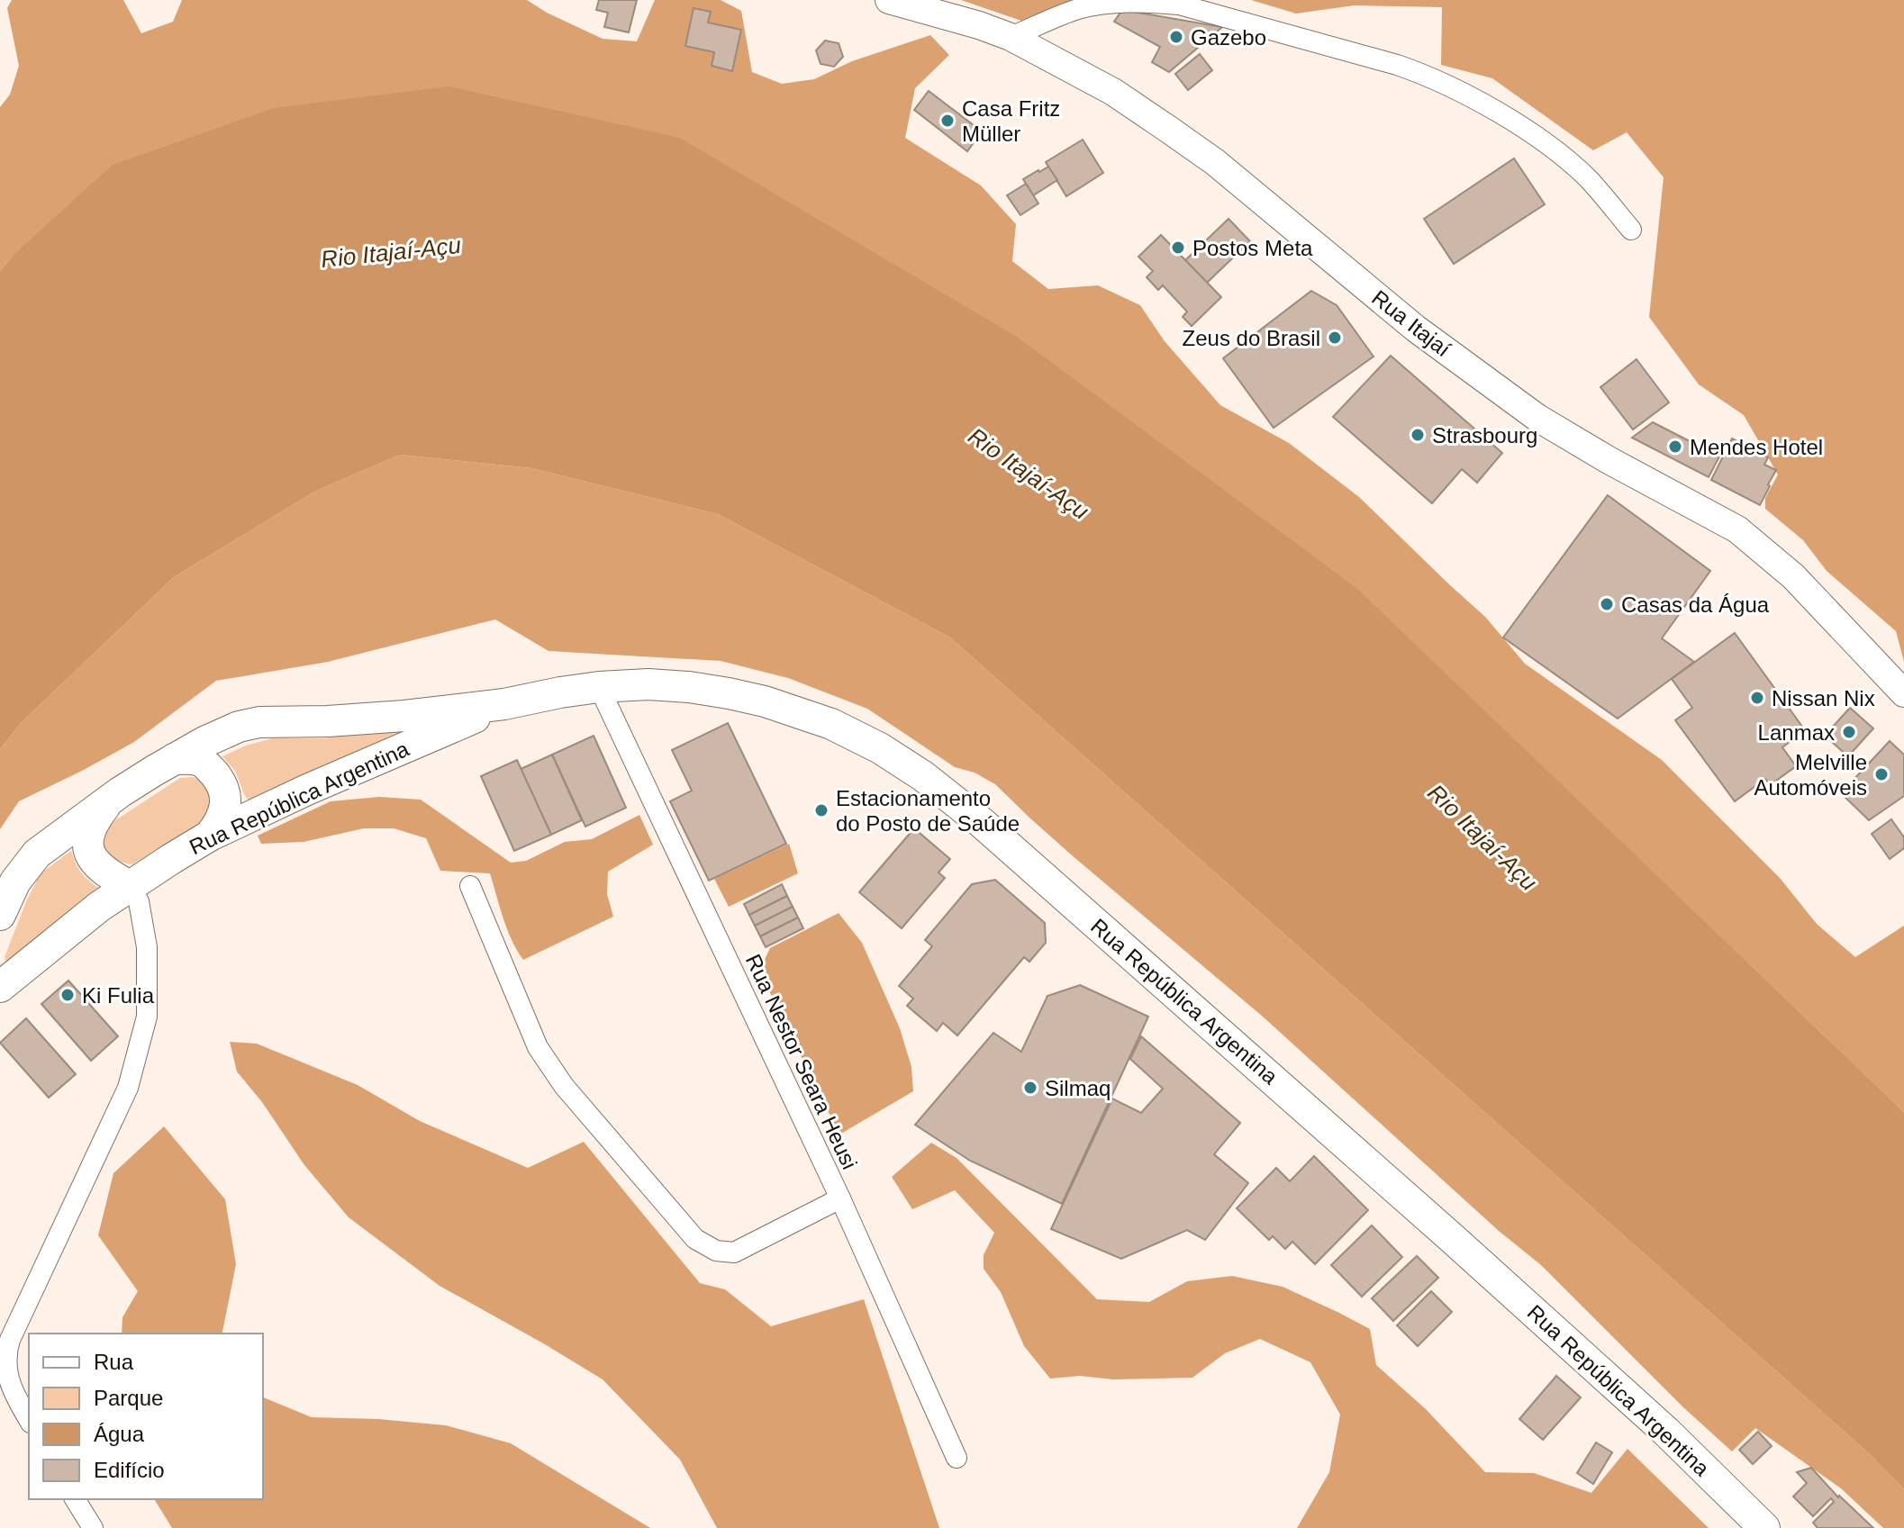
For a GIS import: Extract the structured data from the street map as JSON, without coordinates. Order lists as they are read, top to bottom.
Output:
{
  "streets": {
    "main road": ["Rua Itajaí", "Rua República Argentina"],
    "street": ["Rua Nestor Seara Heusi"]
  },
  "crossings": [
    ["Rua República Argentina", "Rua Nestor Seara Heusi"]
  ],
  "water": ["Rio Itajaí-Açu"],
  "places": [
    "Gazebo",
    "Casa Fritz Müller",
    "Postos Meta",
    "Zeus do Brasil",
    "Strasbourg",
    "Mendes Hotel",
    "Casas da Água",
    "Nissan Nix",
    "Lanmax",
    "Melville Automóveis",
    "Estacionamento do Posto de Saúde",
    "Ki Fulia",
    "Silmaq"
  ],
  "legend": [
    "Rua",
    "Parque",
    "Água",
    "Edifício"
  ]
}
